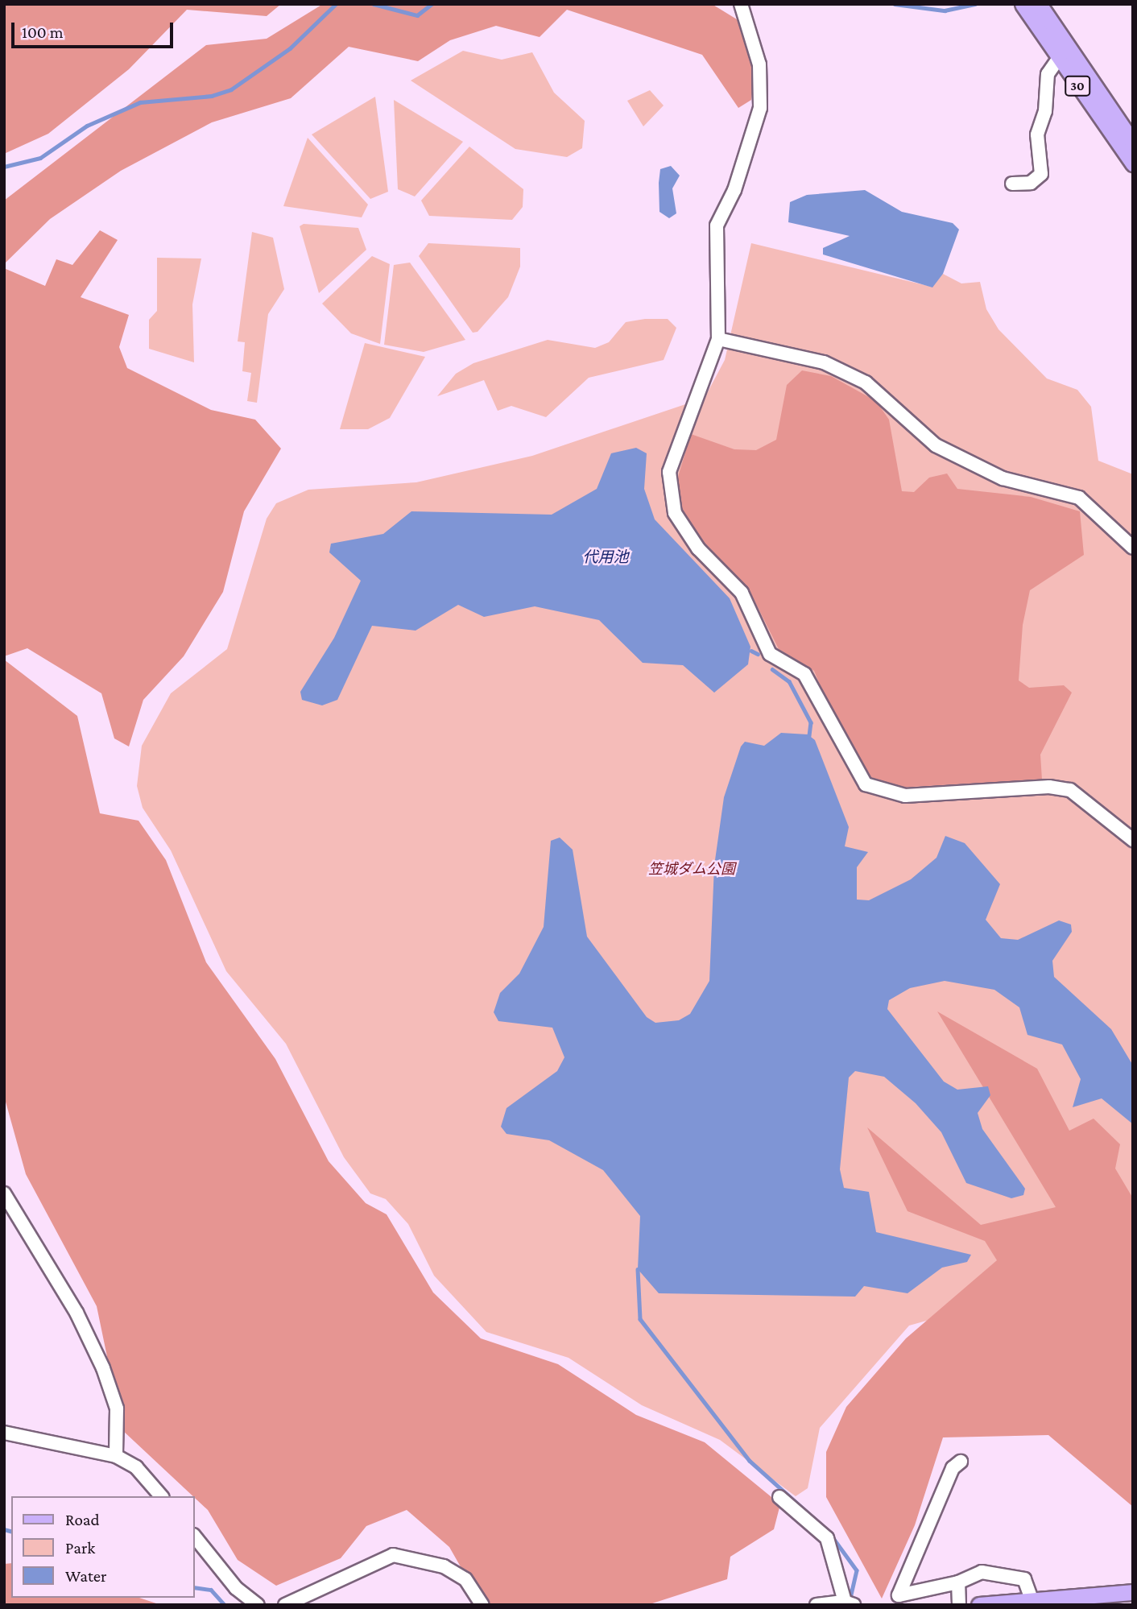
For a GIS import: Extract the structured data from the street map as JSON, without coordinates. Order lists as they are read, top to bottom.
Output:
{
  "streets": {
    "main road": ["30"]
  },
  "water": ["代用池"],
  "parks": ["笠城ダム公園"],
  "legend": ["Road", "Park", "Water"],
  "scale_bar": "100 m"
}
